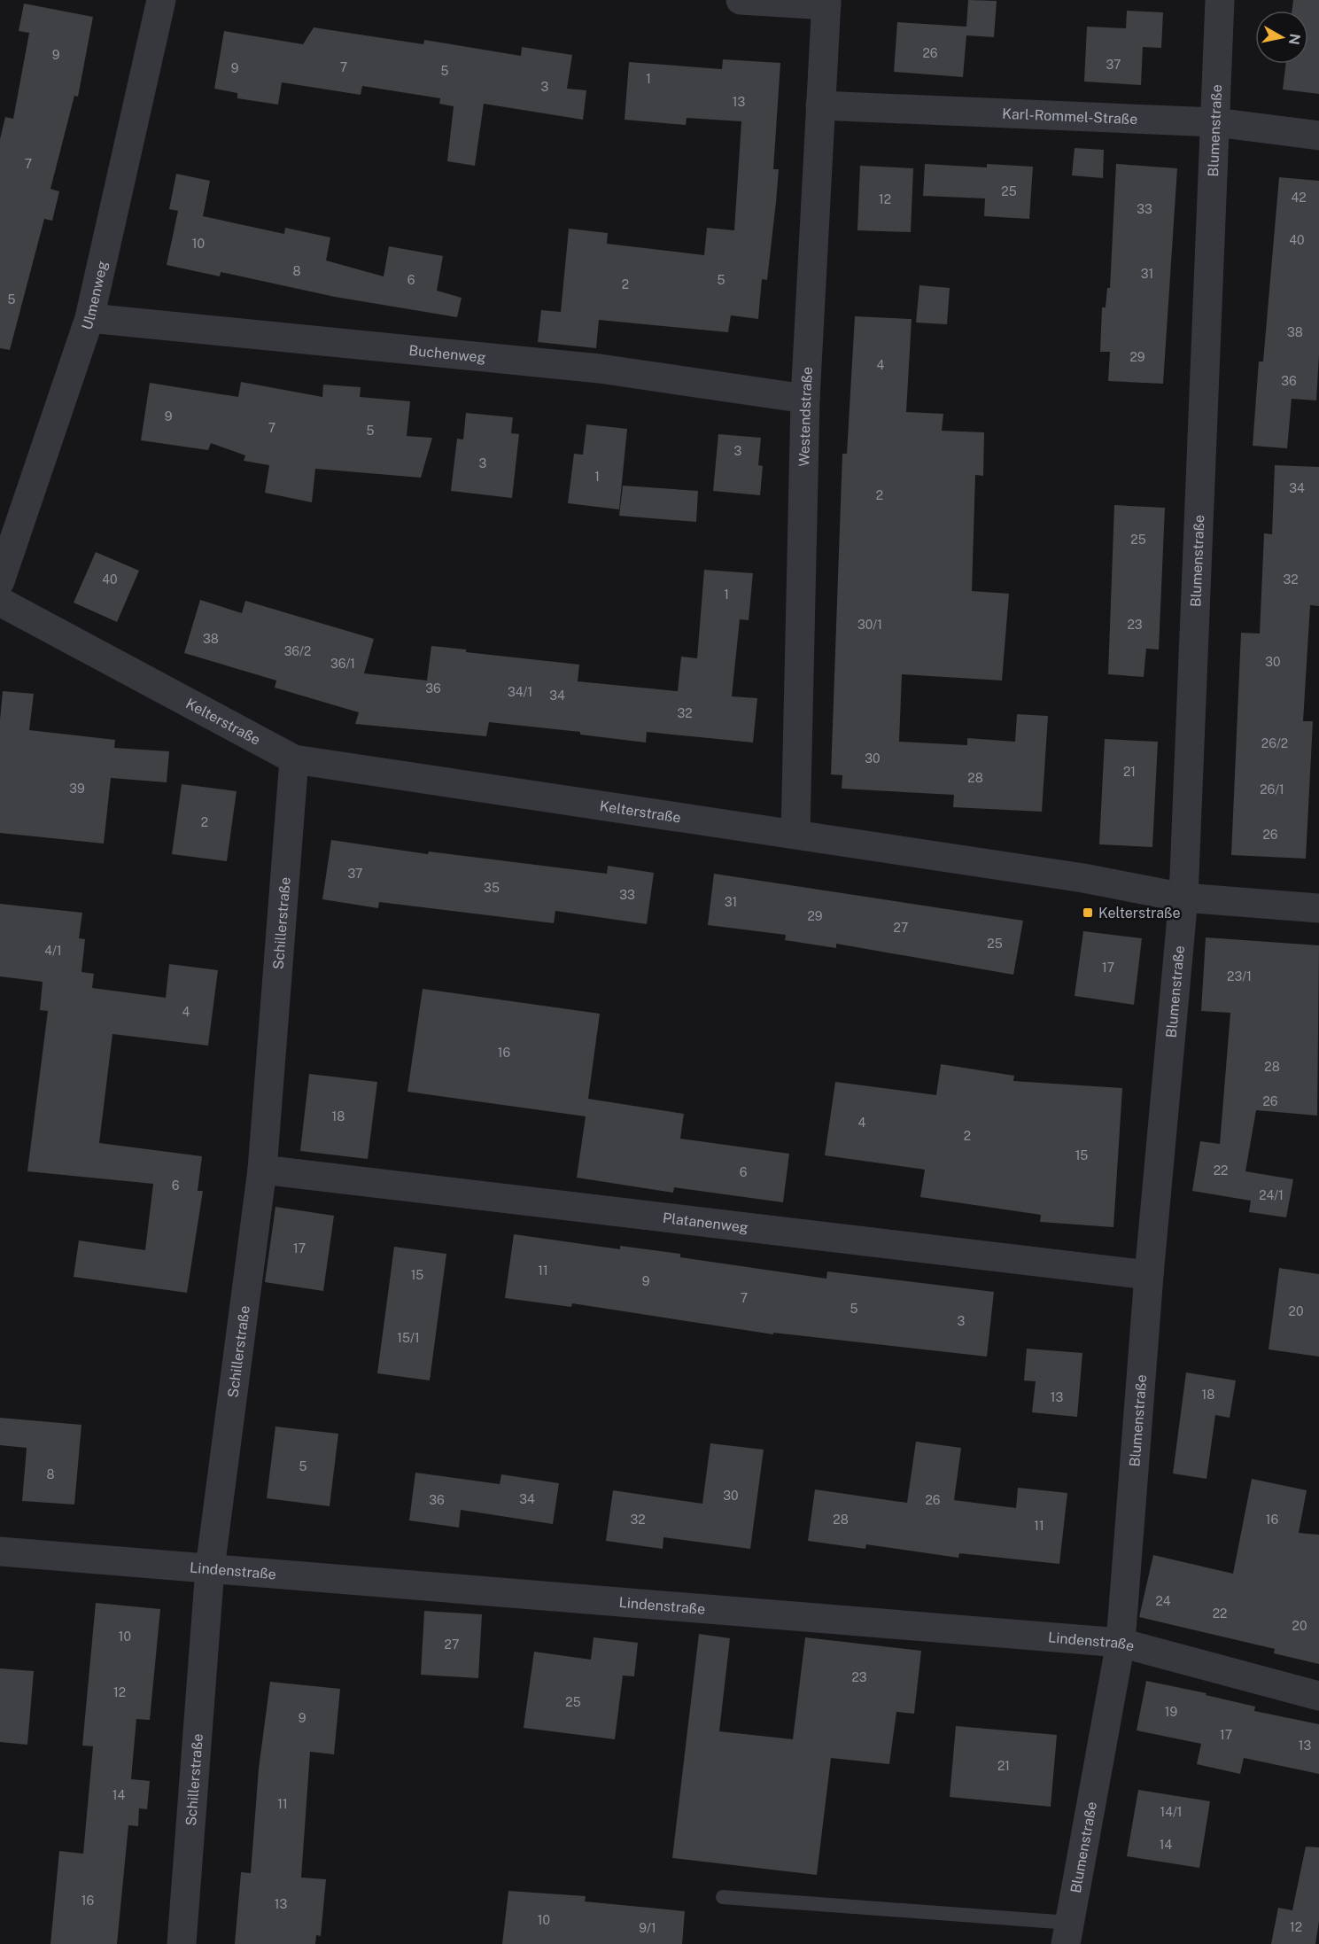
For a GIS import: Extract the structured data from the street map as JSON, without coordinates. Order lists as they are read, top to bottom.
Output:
{
  "streets": {
    "street": [
      "Karl-Rommel-Straße",
      "Blumenstraße",
      "Ulmenweg",
      "Buchenweg",
      "Westendstraße",
      "Kelterstraße",
      "Schillerstraße",
      "Platanenweg",
      "Lindenstraße"
    ]
  },
  "crossings": [
    ["Karl-Rommel-Straße", "Blumenstraße"],
    ["Karl-Rommel-Straße", "Westendstraße"],
    ["Blumenstraße", "Kelterstraße"],
    ["Blumenstraße", "Platanenweg"],
    ["Blumenstraße", "Lindenstraße"],
    ["Ulmenweg", "Buchenweg"],
    ["Buchenweg", "Westendstraße"],
    ["Westendstraße", "Kelterstraße"],
    ["Kelterstraße", "Schillerstraße"],
    ["Schillerstraße", "Platanenweg"],
    ["Schillerstraße", "Lindenstraße"]
  ],
  "places": {
    "transit": ["Kelterstraße"]
  },
  "house_numbers": [
    "26",
    "9",
    "37",
    "7",
    "9",
    "5",
    "1",
    "3",
    "13",
    "7",
    "25",
    "42",
    "12",
    "33",
    "40",
    "10",
    "8",
    "31",
    "6",
    "5",
    "2",
    "5",
    "38",
    "29",
    "4",
    "36",
    "9",
    "7",
    "5",
    "3",
    "3",
    "1",
    "34",
    "2",
    "25",
    "40",
    "32",
    "1",
    "30/1",
    "23",
    "38",
    "36/2",
    "30",
    "36/1",
    "36",
    "34/1",
    "34",
    "32",
    "26/2",
    "30",
    "21",
    "28",
    "39",
    "26/1",
    "2",
    "26",
    "37",
    "35",
    "33",
    "31",
    "29",
    "27",
    "25",
    "4/1",
    "17",
    "23/1",
    "4",
    "16",
    "28",
    "26",
    "18",
    "4",
    "2",
    "15",
    "22",
    "6",
    "6",
    "24/1",
    "17",
    "11",
    "15",
    "9",
    "7",
    "5",
    "20",
    "3",
    "15/1",
    "18",
    "13",
    "5",
    "8",
    "30",
    "34",
    "36",
    "26",
    "32",
    "28",
    "16",
    "11",
    "24",
    "22",
    "20",
    "10",
    "27",
    "23",
    "12",
    "25",
    "19",
    "9",
    "17",
    "13",
    "21",
    "14",
    "11",
    "14/1",
    "14",
    "16",
    "13",
    "10",
    "12",
    "9/1"
  ],
  "north": "right"
}
